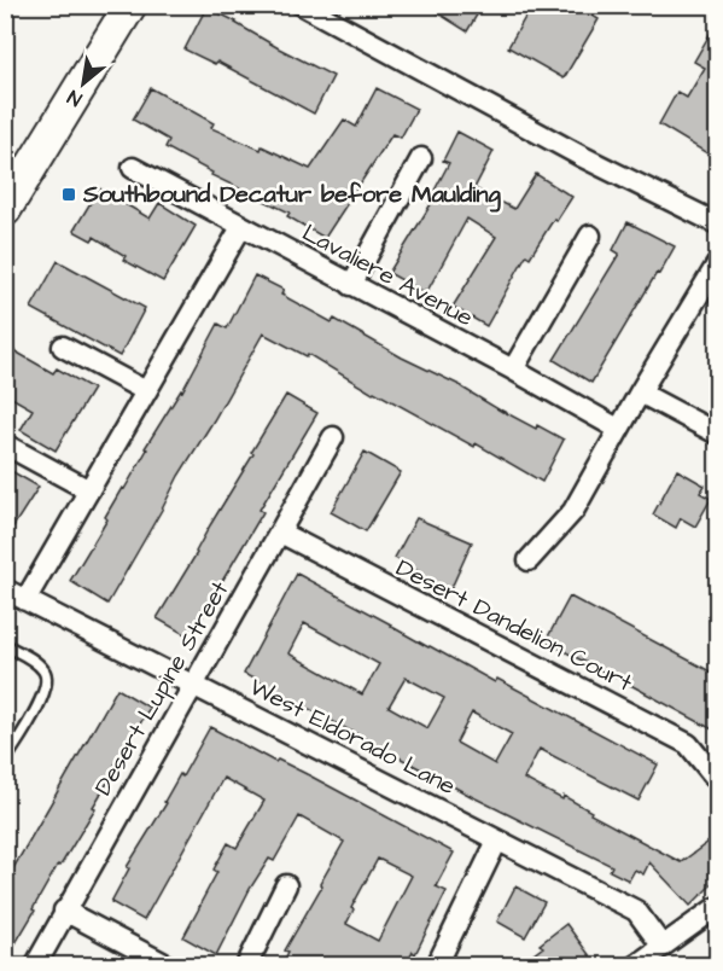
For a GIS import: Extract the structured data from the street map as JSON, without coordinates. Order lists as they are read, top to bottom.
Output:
{
  "streets": {
    "street": [
      "Lavaliere Avenue",
      "Desert Dandelion Court",
      "Desert Lupine Street",
      "West Eldorado Lane"
    ]
  },
  "crossings": [
    ["Desert Dandelion Court", "Desert Lupine Street"],
    ["Desert Lupine Street", "West Eldorado Lane"]
  ],
  "places": {
    "transit": ["Southbound Decatur before Maulding"]
  },
  "north": "bottom left"
}
